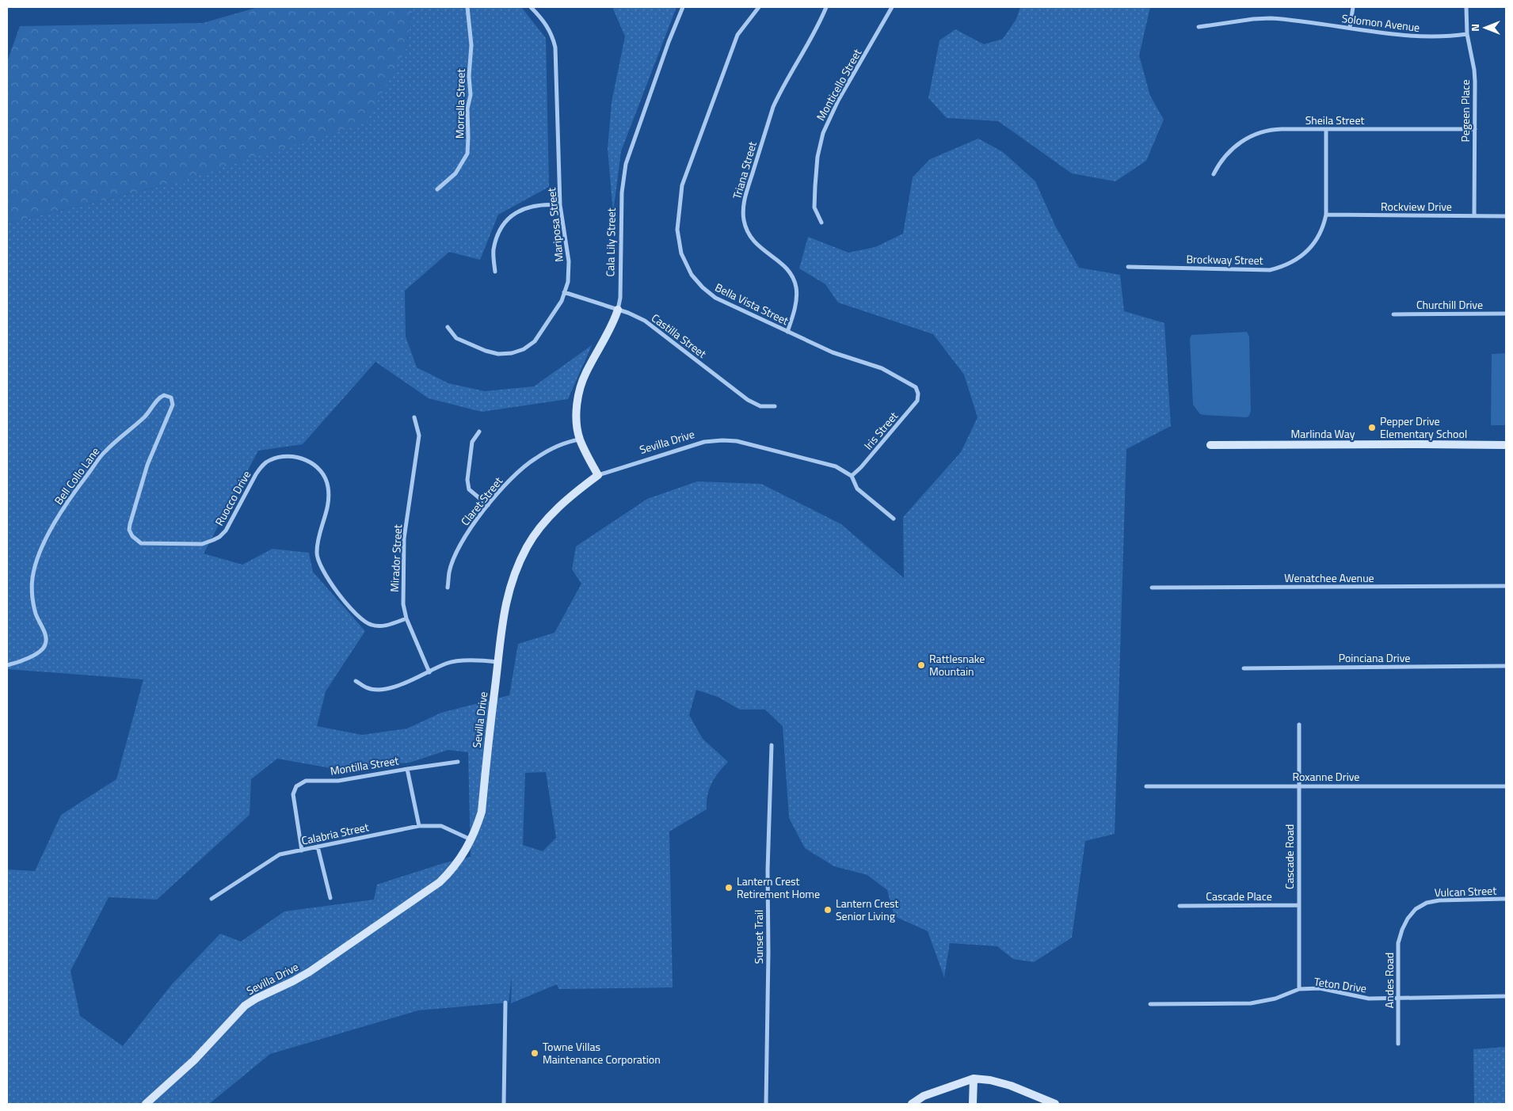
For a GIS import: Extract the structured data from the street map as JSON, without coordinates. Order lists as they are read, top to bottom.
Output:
{
  "streets": {
    "street": [
      "Solomon Avenue",
      "Monticello Street",
      "Morrella Street",
      "Pegeen Place",
      "Sheila Street",
      "Triana Street",
      "Rockview Drive",
      "Mariposa Street",
      "Cala Lily Street",
      "Brockway Street",
      "Bella Vista Street",
      "Churchill Drive",
      "Castilla Street",
      "Iris Street",
      "Marlinda Way",
      "Sevilla Drive",
      "Bell Collo Lane",
      "Ruocco Drive",
      "Claret Street",
      "Mirador Street",
      "Wenatchee Avenue",
      "Poinciana Drive",
      "Montilla Street",
      "Roxanne Drive",
      "Calabria Street",
      "Cascade Road",
      "Vulcan Street",
      "Cascade Place",
      "Sunset Trail",
      "Andes Road",
      "Teton Drive"
    ]
  },
  "crossings": [
    ["Solomon Avenue", "Pegeen Place"],
    ["Pegeen Place", "Sheila Street"],
    ["Pegeen Place", "Rockview Drive"],
    ["Sheila Street", "Brockway Street"],
    ["Triana Street", "Bella Vista Street"],
    ["Rockview Drive", "Brockway Street"],
    ["Mariposa Street", "Castilla Street"],
    ["Cala Lily Street", "Castilla Street"],
    ["Cala Lily Street", "Sevilla Drive"],
    ["Cala Lily Street", "Claret Street"],
    ["Bella Vista Street", "Iris Street"],
    ["Iris Street", "Sevilla Drive"],
    ["Sevilla Drive", "Calabria Street"],
    ["Bell Collo Lane", "Ruocco Drive"],
    ["Ruocco Drive", "Mirador Street"],
    ["Montilla Street", "Calabria Street"],
    ["Roxanne Drive", "Cascade Road"],
    ["Cascade Road", "Cascade Place"],
    ["Cascade Road", "Teton Drive"],
    ["Vulcan Street", "Andes Road"],
    ["Andes Road", "Teton Drive"]
  ],
  "places": [
    "Pepper Drive Elementary School",
    "Rattlesnake Mountain",
    "Lantern Crest Retirement Home",
    "Lantern Crest Senior Living",
    "Towne Villas Maintenance Corporation"
  ],
  "north": "left"
}
